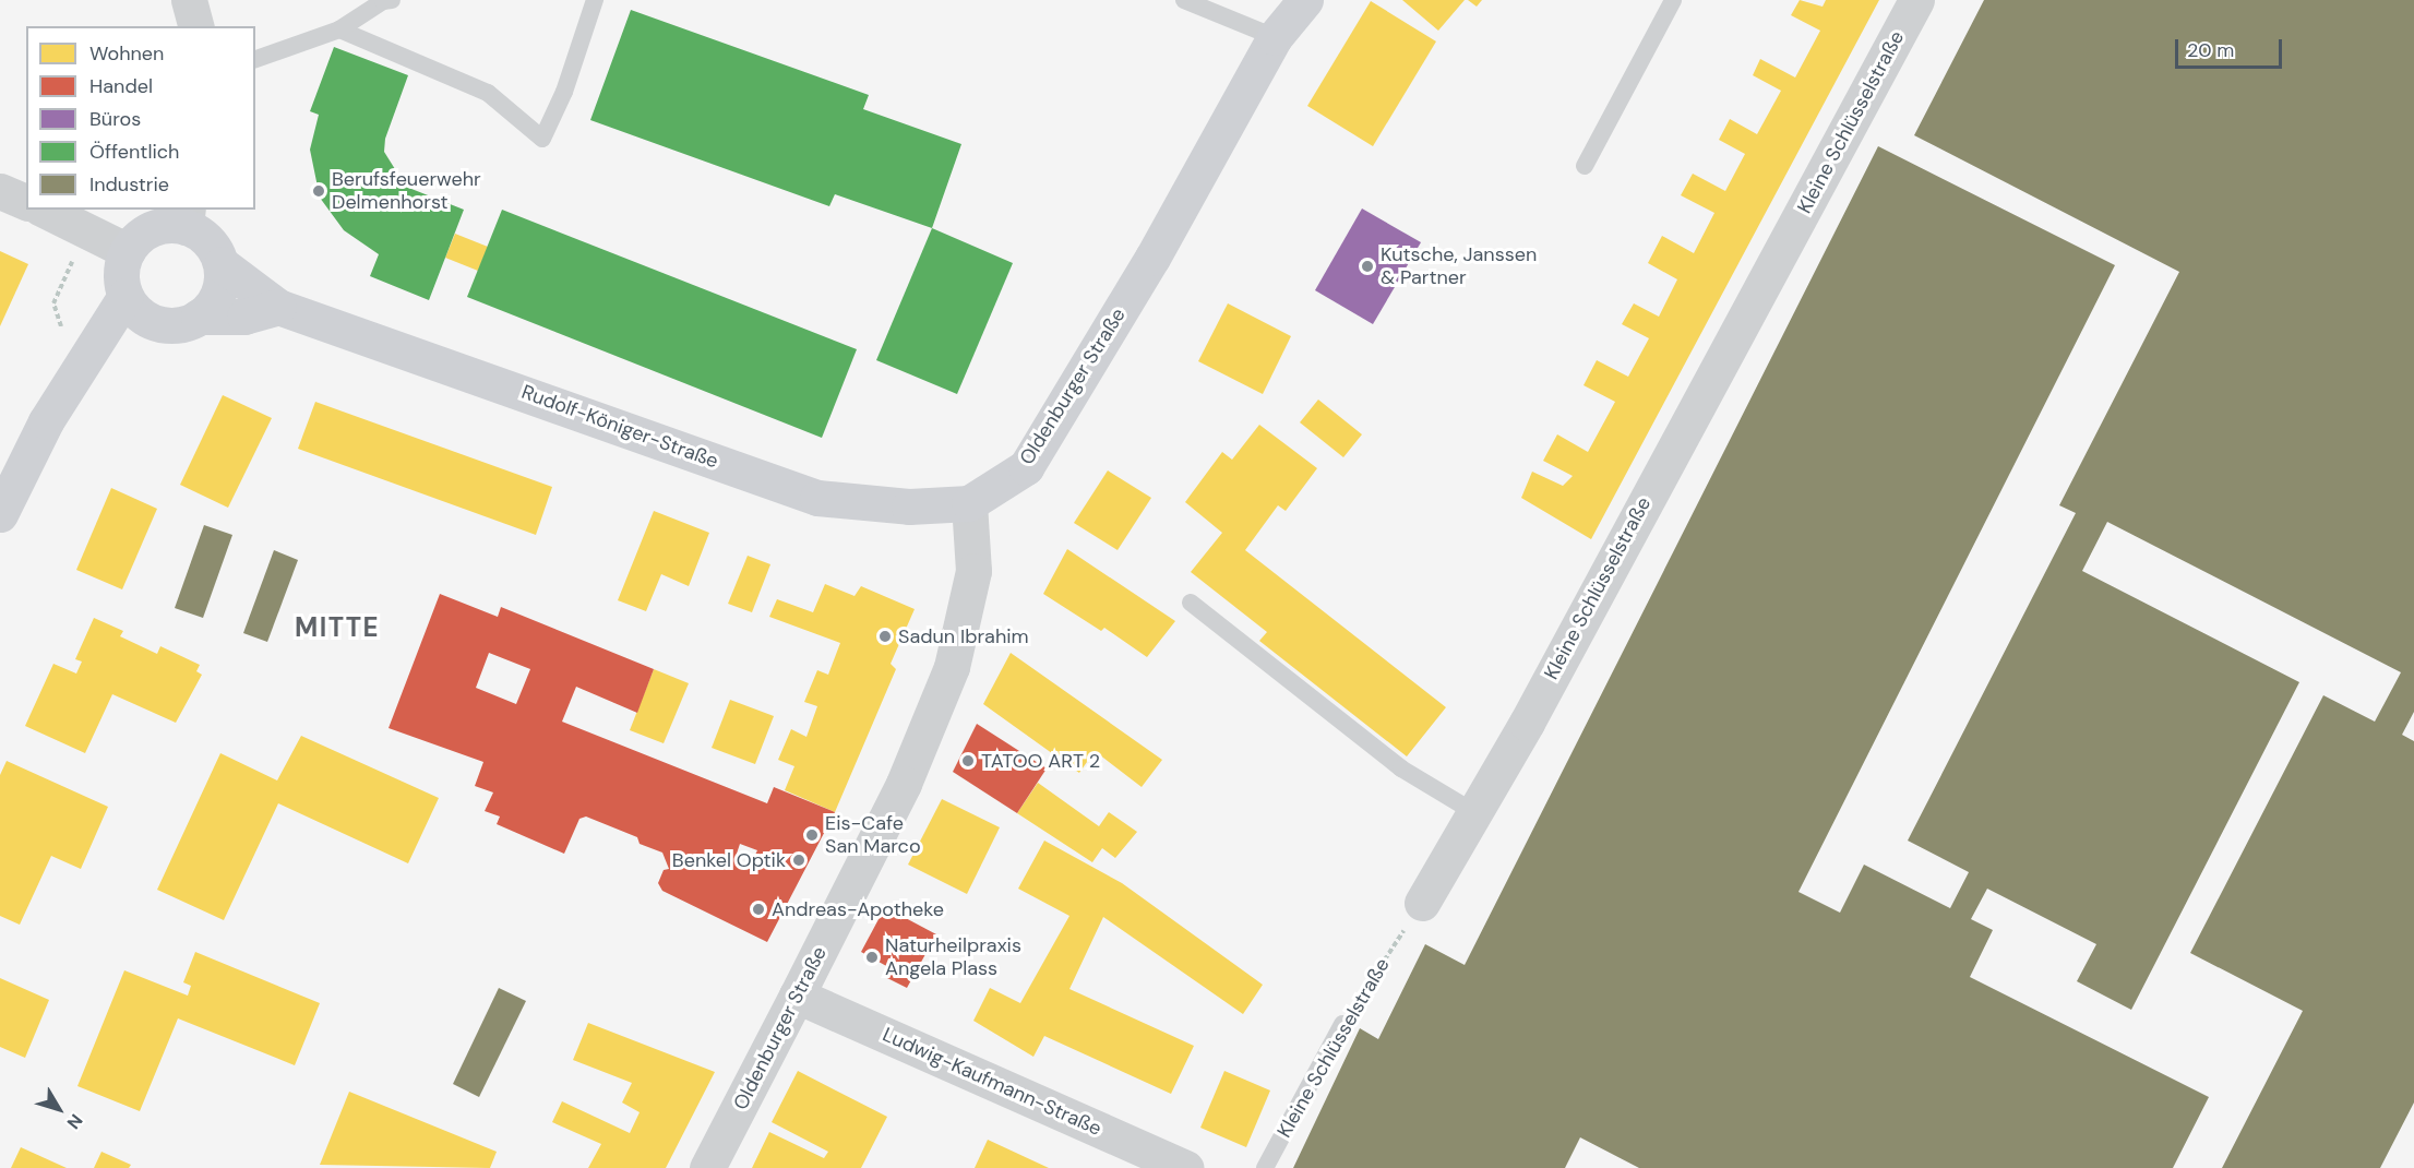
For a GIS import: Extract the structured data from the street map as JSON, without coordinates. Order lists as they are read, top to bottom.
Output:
{
  "streets": {
    "main road": ["Oldenburger Straße", "Rudolf-Königer-Straße"],
    "street": ["Kleine Schlüsselstraße", "Ludwig-Kaufmann-Straße"]
  },
  "crossings": [
    ["Oldenburger Straße", "Rudolf-Königer-Straße"],
    ["Oldenburger Straße", "Ludwig-Kaufmann-Straße"]
  ],
  "districts": ["MITTE"],
  "places": [
    "Berufsfeuerwehr Delmenhorst",
    "Kutsche, Janssen & Partner",
    "Sadun Ibrahim",
    "TATOO ART 2",
    "Eis-Cafe San Marco",
    "Benkel Optik",
    "Andreas-Apotheke",
    "Naturheilpraxis Angela Plass"
  ],
  "legend": [
    "Wohnen",
    "Handel",
    "Büros",
    "Öffentlich",
    "Industrie"
  ],
  "scale_bar": "20 m",
  "north": "bottom right"
}
